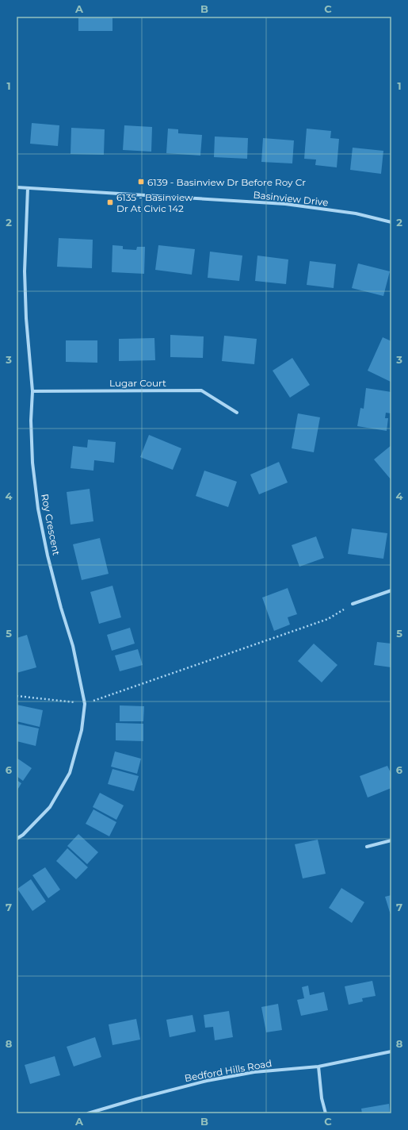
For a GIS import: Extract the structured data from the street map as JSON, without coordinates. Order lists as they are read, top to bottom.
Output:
{
  "streets": {
    "street": [
      "Basinview Drive",
      "Lugar Court",
      "Roy Crescent",
      "Bedford Hills Road"
    ]
  },
  "crossings": [
    ["Basinview Drive", "Roy Crescent"],
    ["Lugar Court", "Roy Crescent"]
  ],
  "places": {
    "transit": ["6139 - Basinview Dr Before Roy Cr", "6135 - Basinview Dr At Civic 142"]
  },
  "grid": {
    "columns": ["A", "B", "C"],
    "rows": [
      "1",
      "2",
      "3",
      "4",
      "5",
      "6",
      "7",
      "8"
    ]
  }
}
